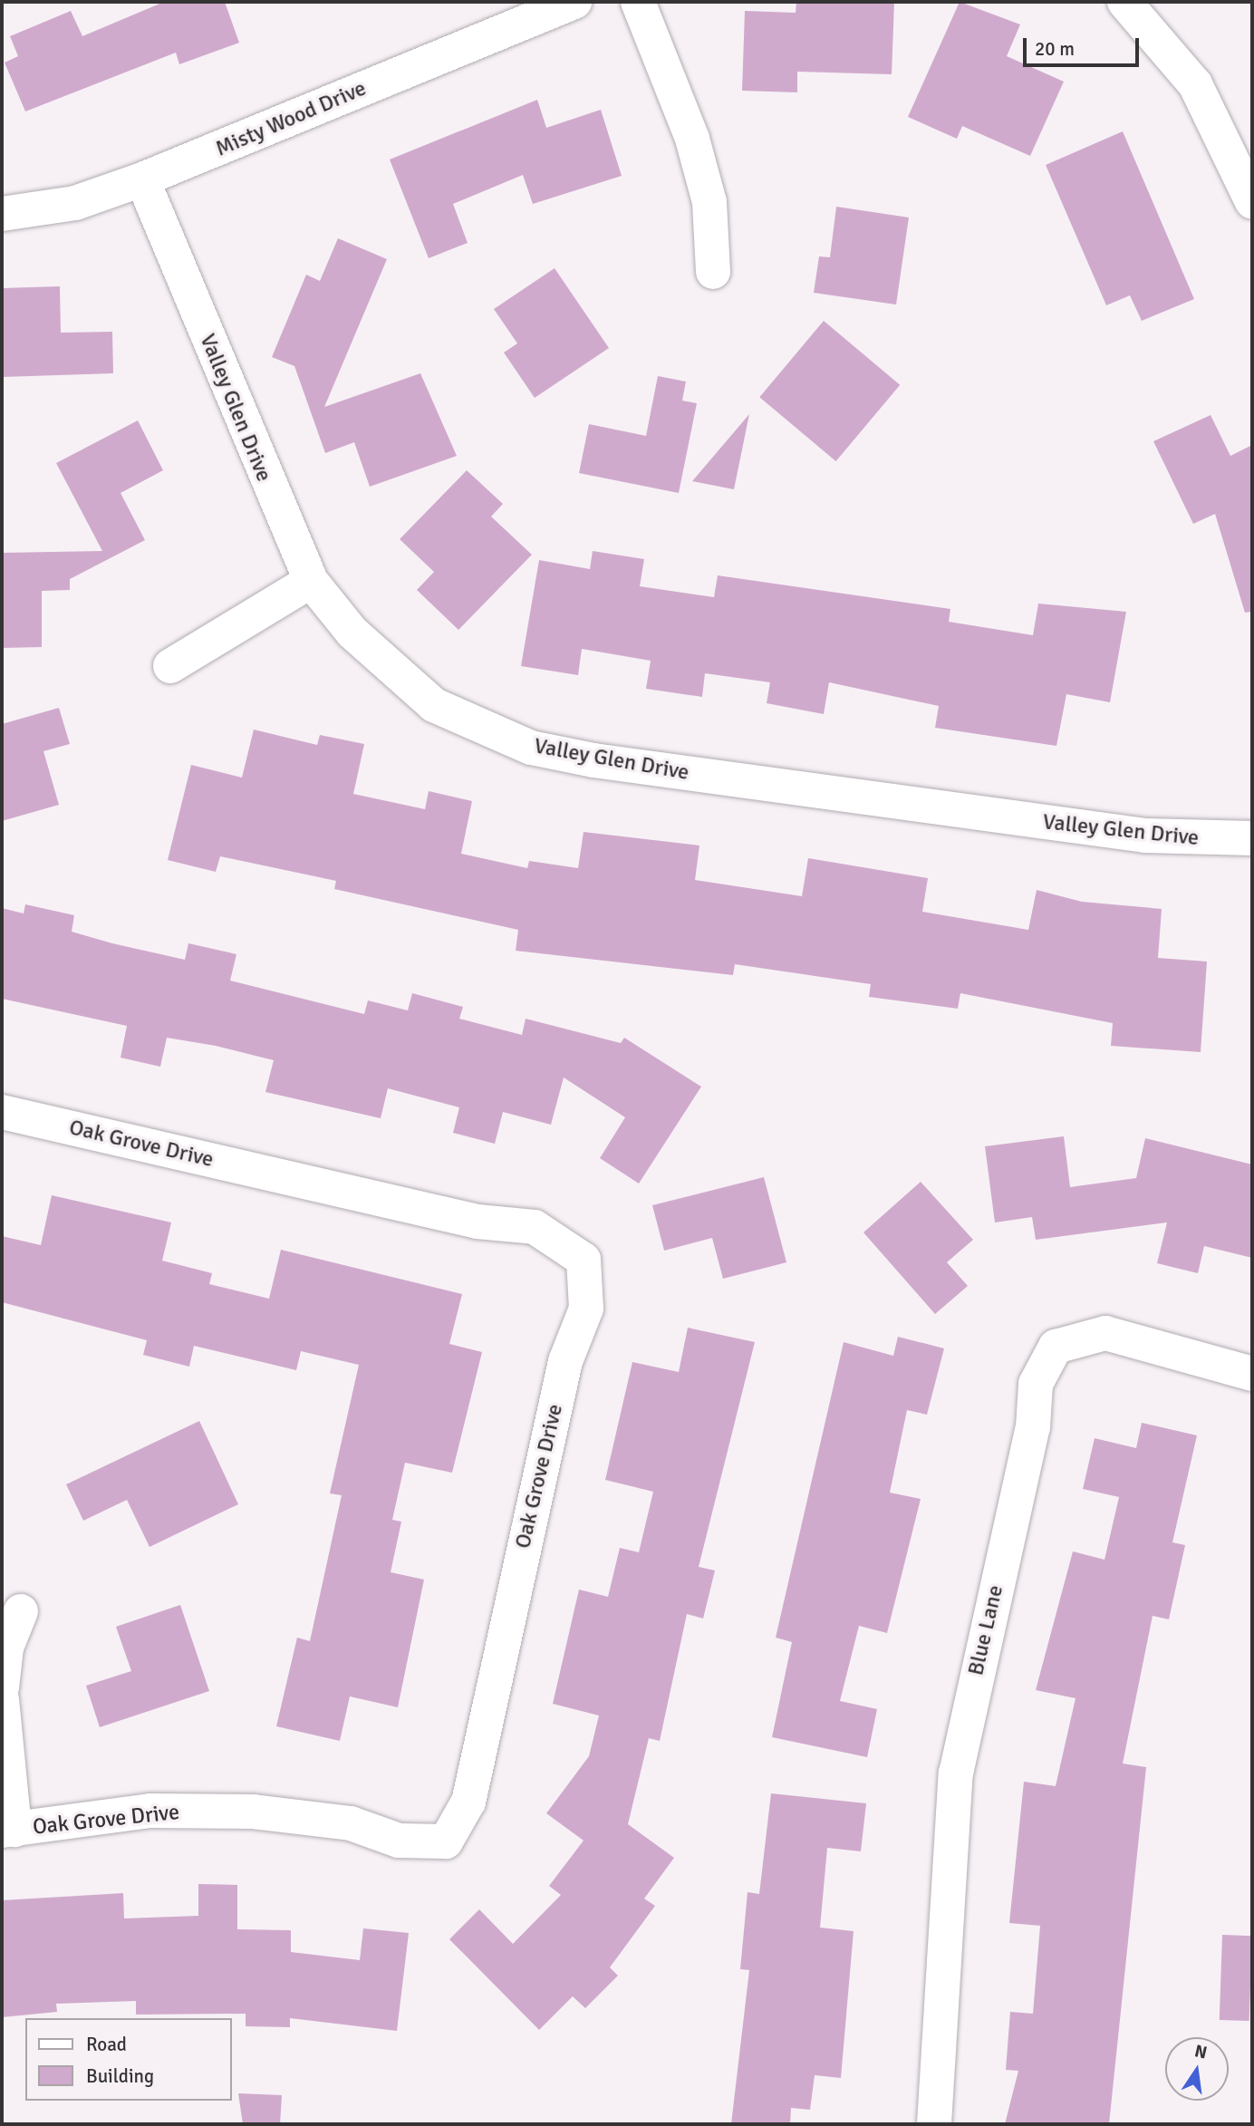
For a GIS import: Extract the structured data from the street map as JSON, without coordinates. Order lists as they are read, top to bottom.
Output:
{
  "streets": {
    "street": [
      "Misty Wood Drive",
      "Valley Glen Drive",
      "Oak Grove Drive",
      "Blue Lane"
    ]
  },
  "crossings": [
    ["Misty Wood Drive", "Valley Glen Drive"]
  ],
  "legend": ["Road", "Building"],
  "scale_bar": "20 m",
  "north": "top"
}
